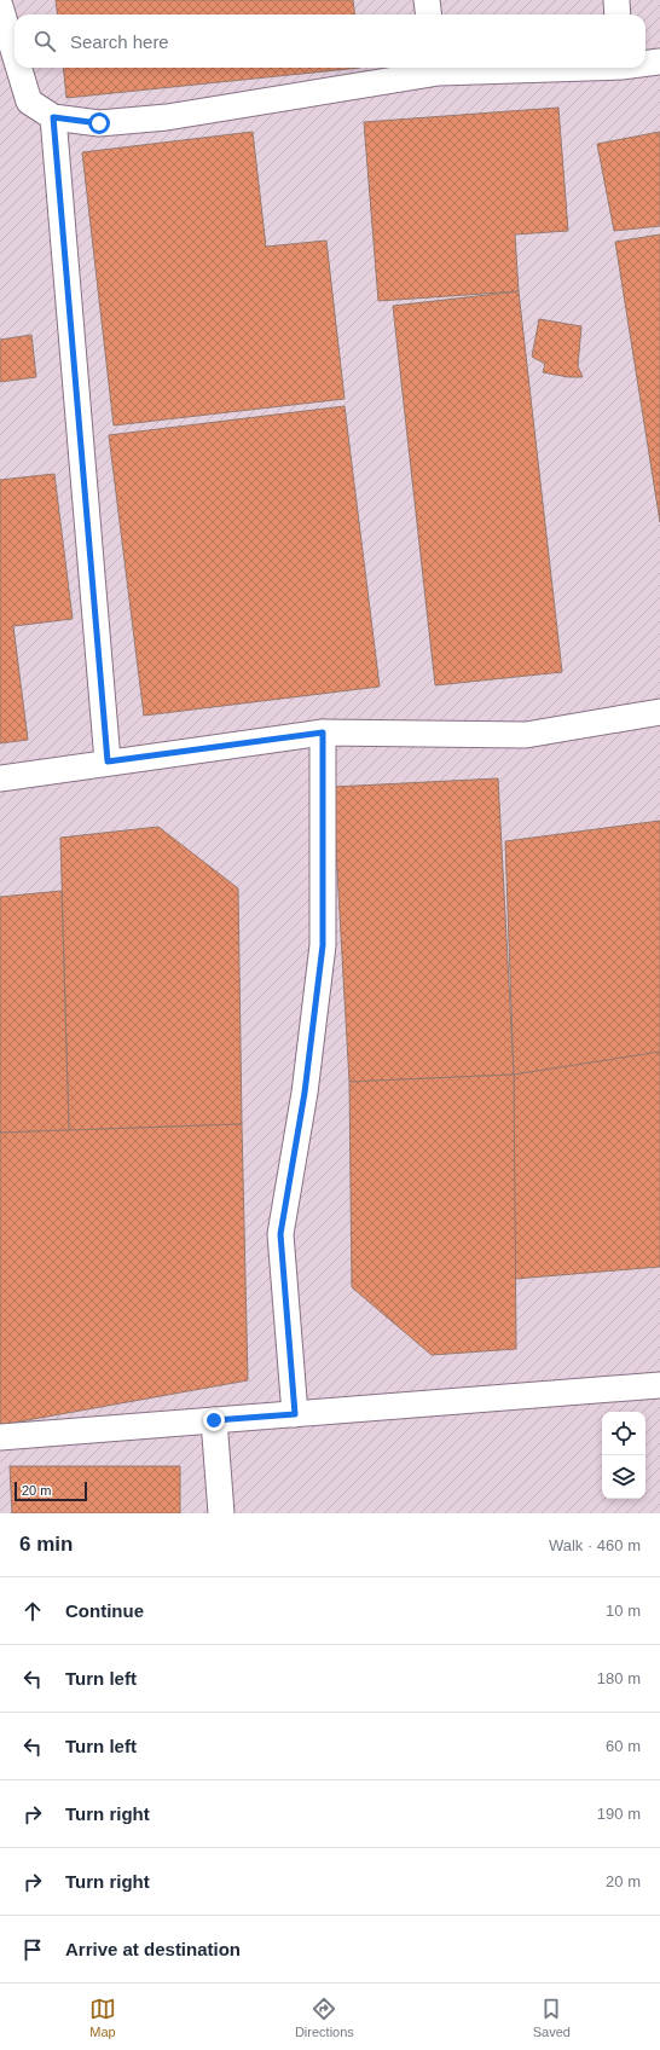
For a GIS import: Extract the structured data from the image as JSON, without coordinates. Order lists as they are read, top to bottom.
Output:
{
  "scale_bar": "20 m",
  "page": {
    "search": "Search here",
    "scale": "20 m",
    "heading": ["6 min", "Walk · 460 m"],
    "list": [
      ["Continue", "10 m"],
      ["Turn left", "180 m"],
      ["Turn left", "60 m"],
      ["Turn right", "190 m"],
      ["Turn right", "20 m"],
      "Arrive at destination"
    ],
    "nav": ["Map", "Directions", "Saved"]
  }
}
